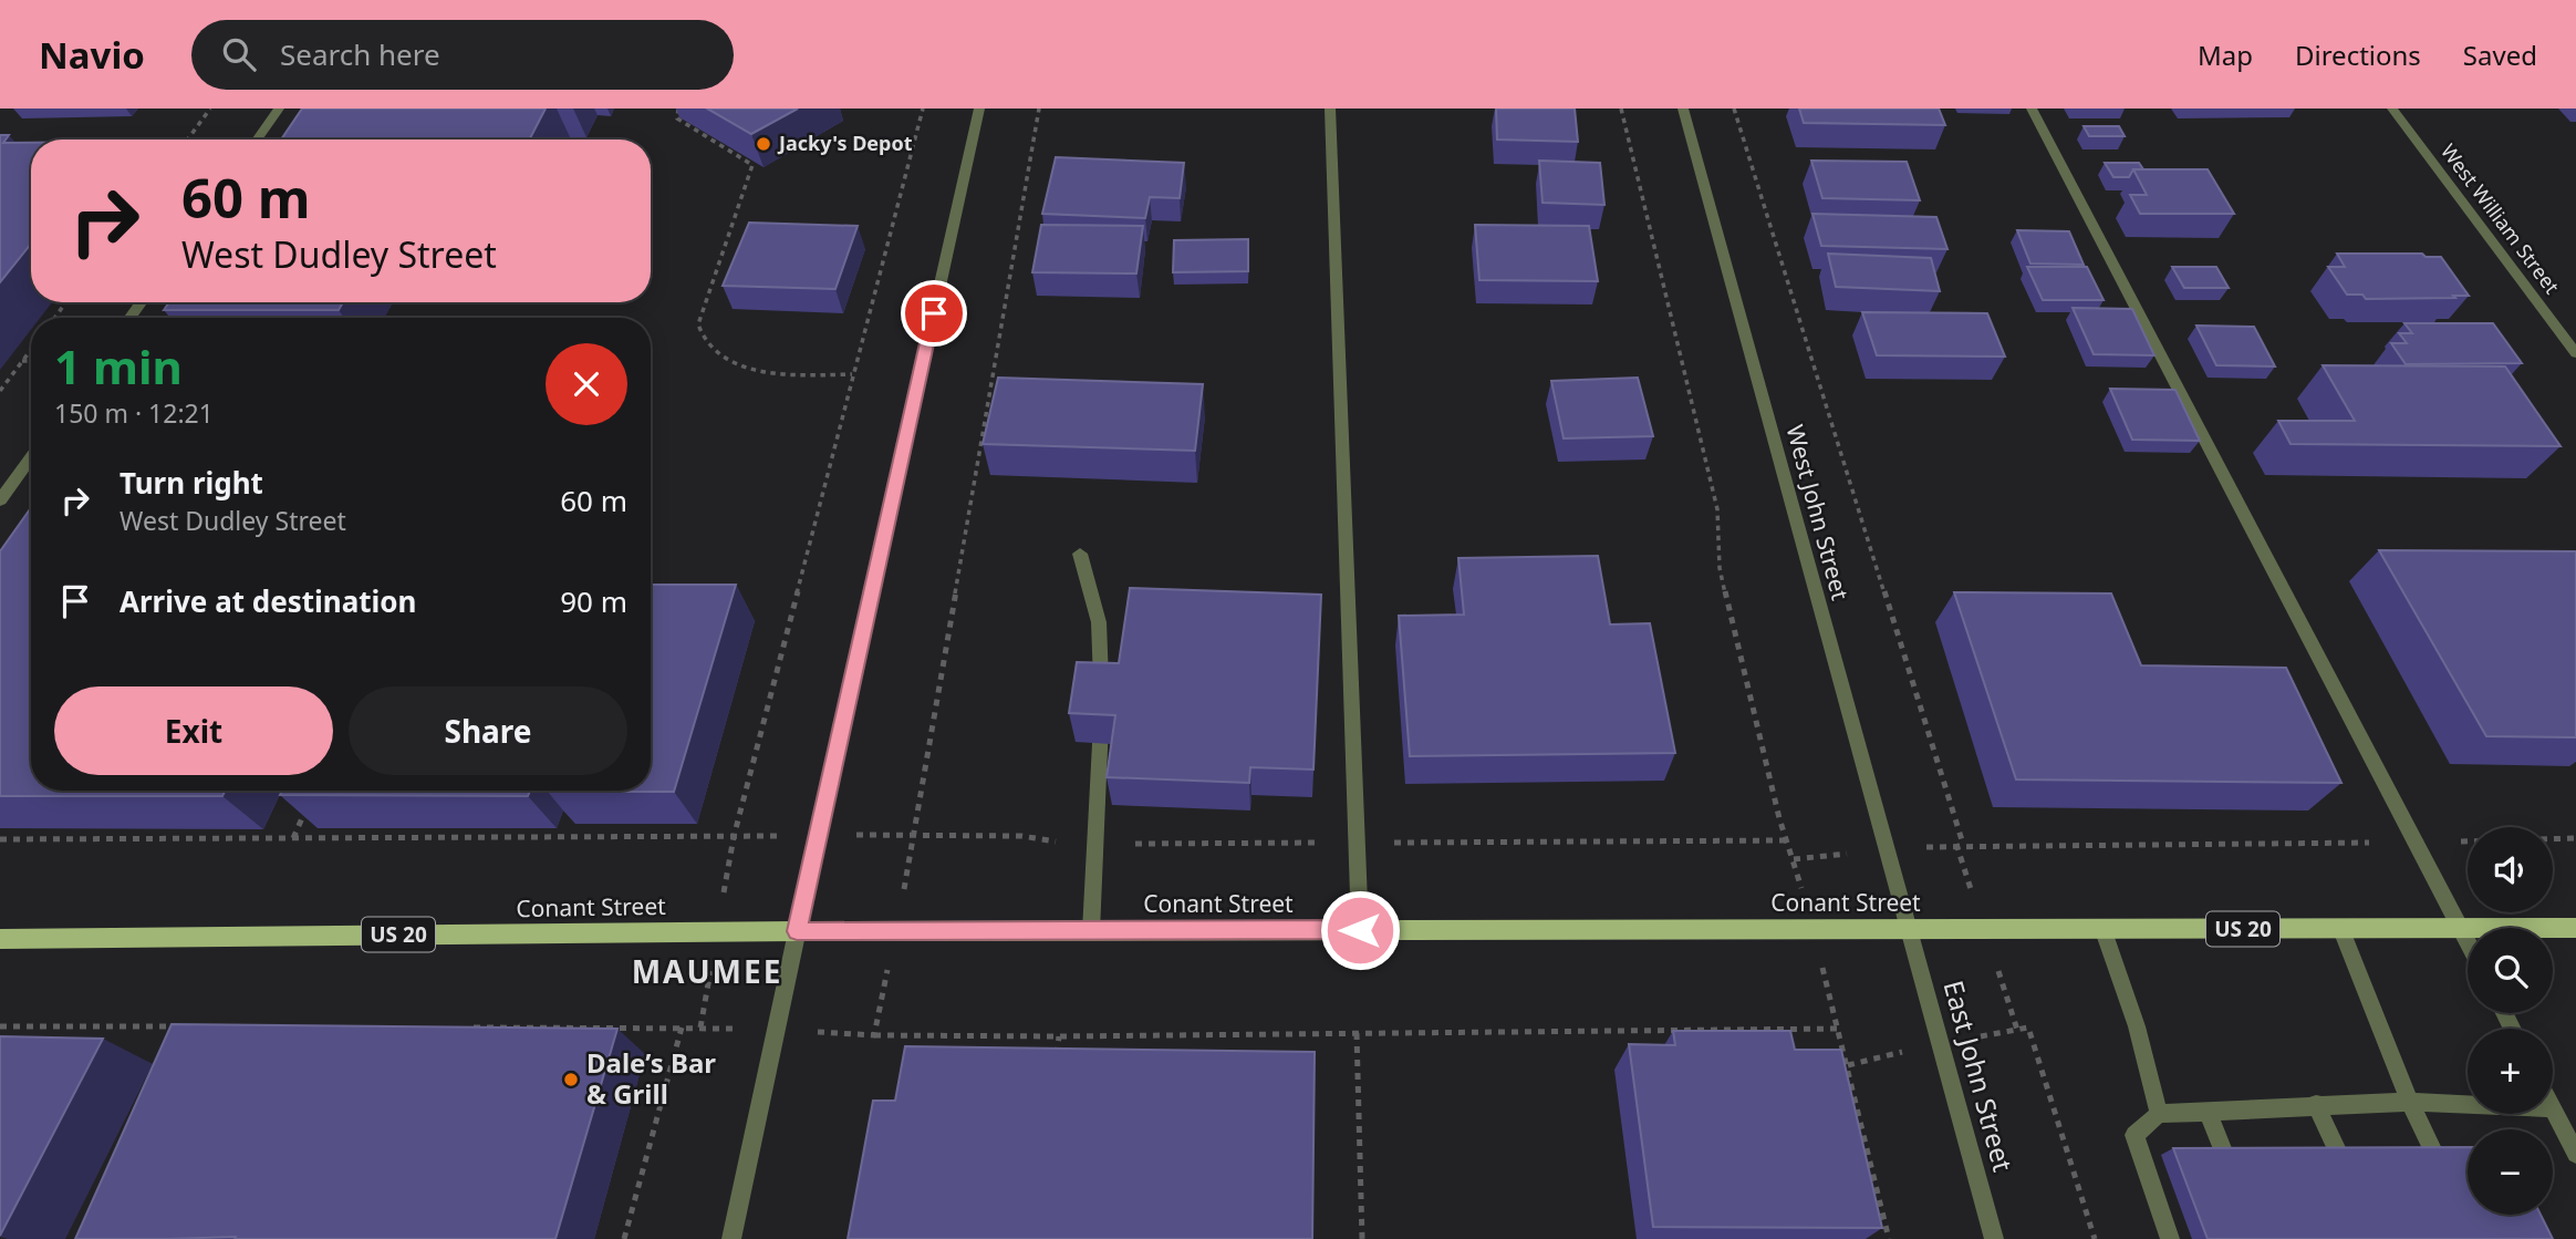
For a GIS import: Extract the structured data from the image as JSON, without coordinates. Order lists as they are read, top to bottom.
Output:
{
  "streets": {
    "main road": ["Conant Street", "US 20"],
    "street": ["West William Street", "West John Street", "East John Street"]
  },
  "crossings": [
    ["West John Street", "Conant Street"],
    ["West John Street", "East John Street"],
    ["Conant Street", "East John Street"]
  ],
  "districts": ["MAUMEE"],
  "places": ["Jacky's Depot", "Dale’s Bar & Grill"],
  "page": {
    "header": "Navio",
    "search": "Search here",
    "nav": ["Map", "Directions", "Saved"],
    "turn": ["60 m", "West Dudley Street"],
    "heading": ["1 min", "150 m · 12:21"],
    "list": [
      {
        "name": "Turn right",
        "note": "West Dudley Street",
        "value": "60 m"
      },
      {
        "name": "Arrive at destination",
        "value": "90 m"
      }
    ],
    "buttons": ["Exit", "Share"],
    "map_buttons": ["+", "−"]
  }
}
